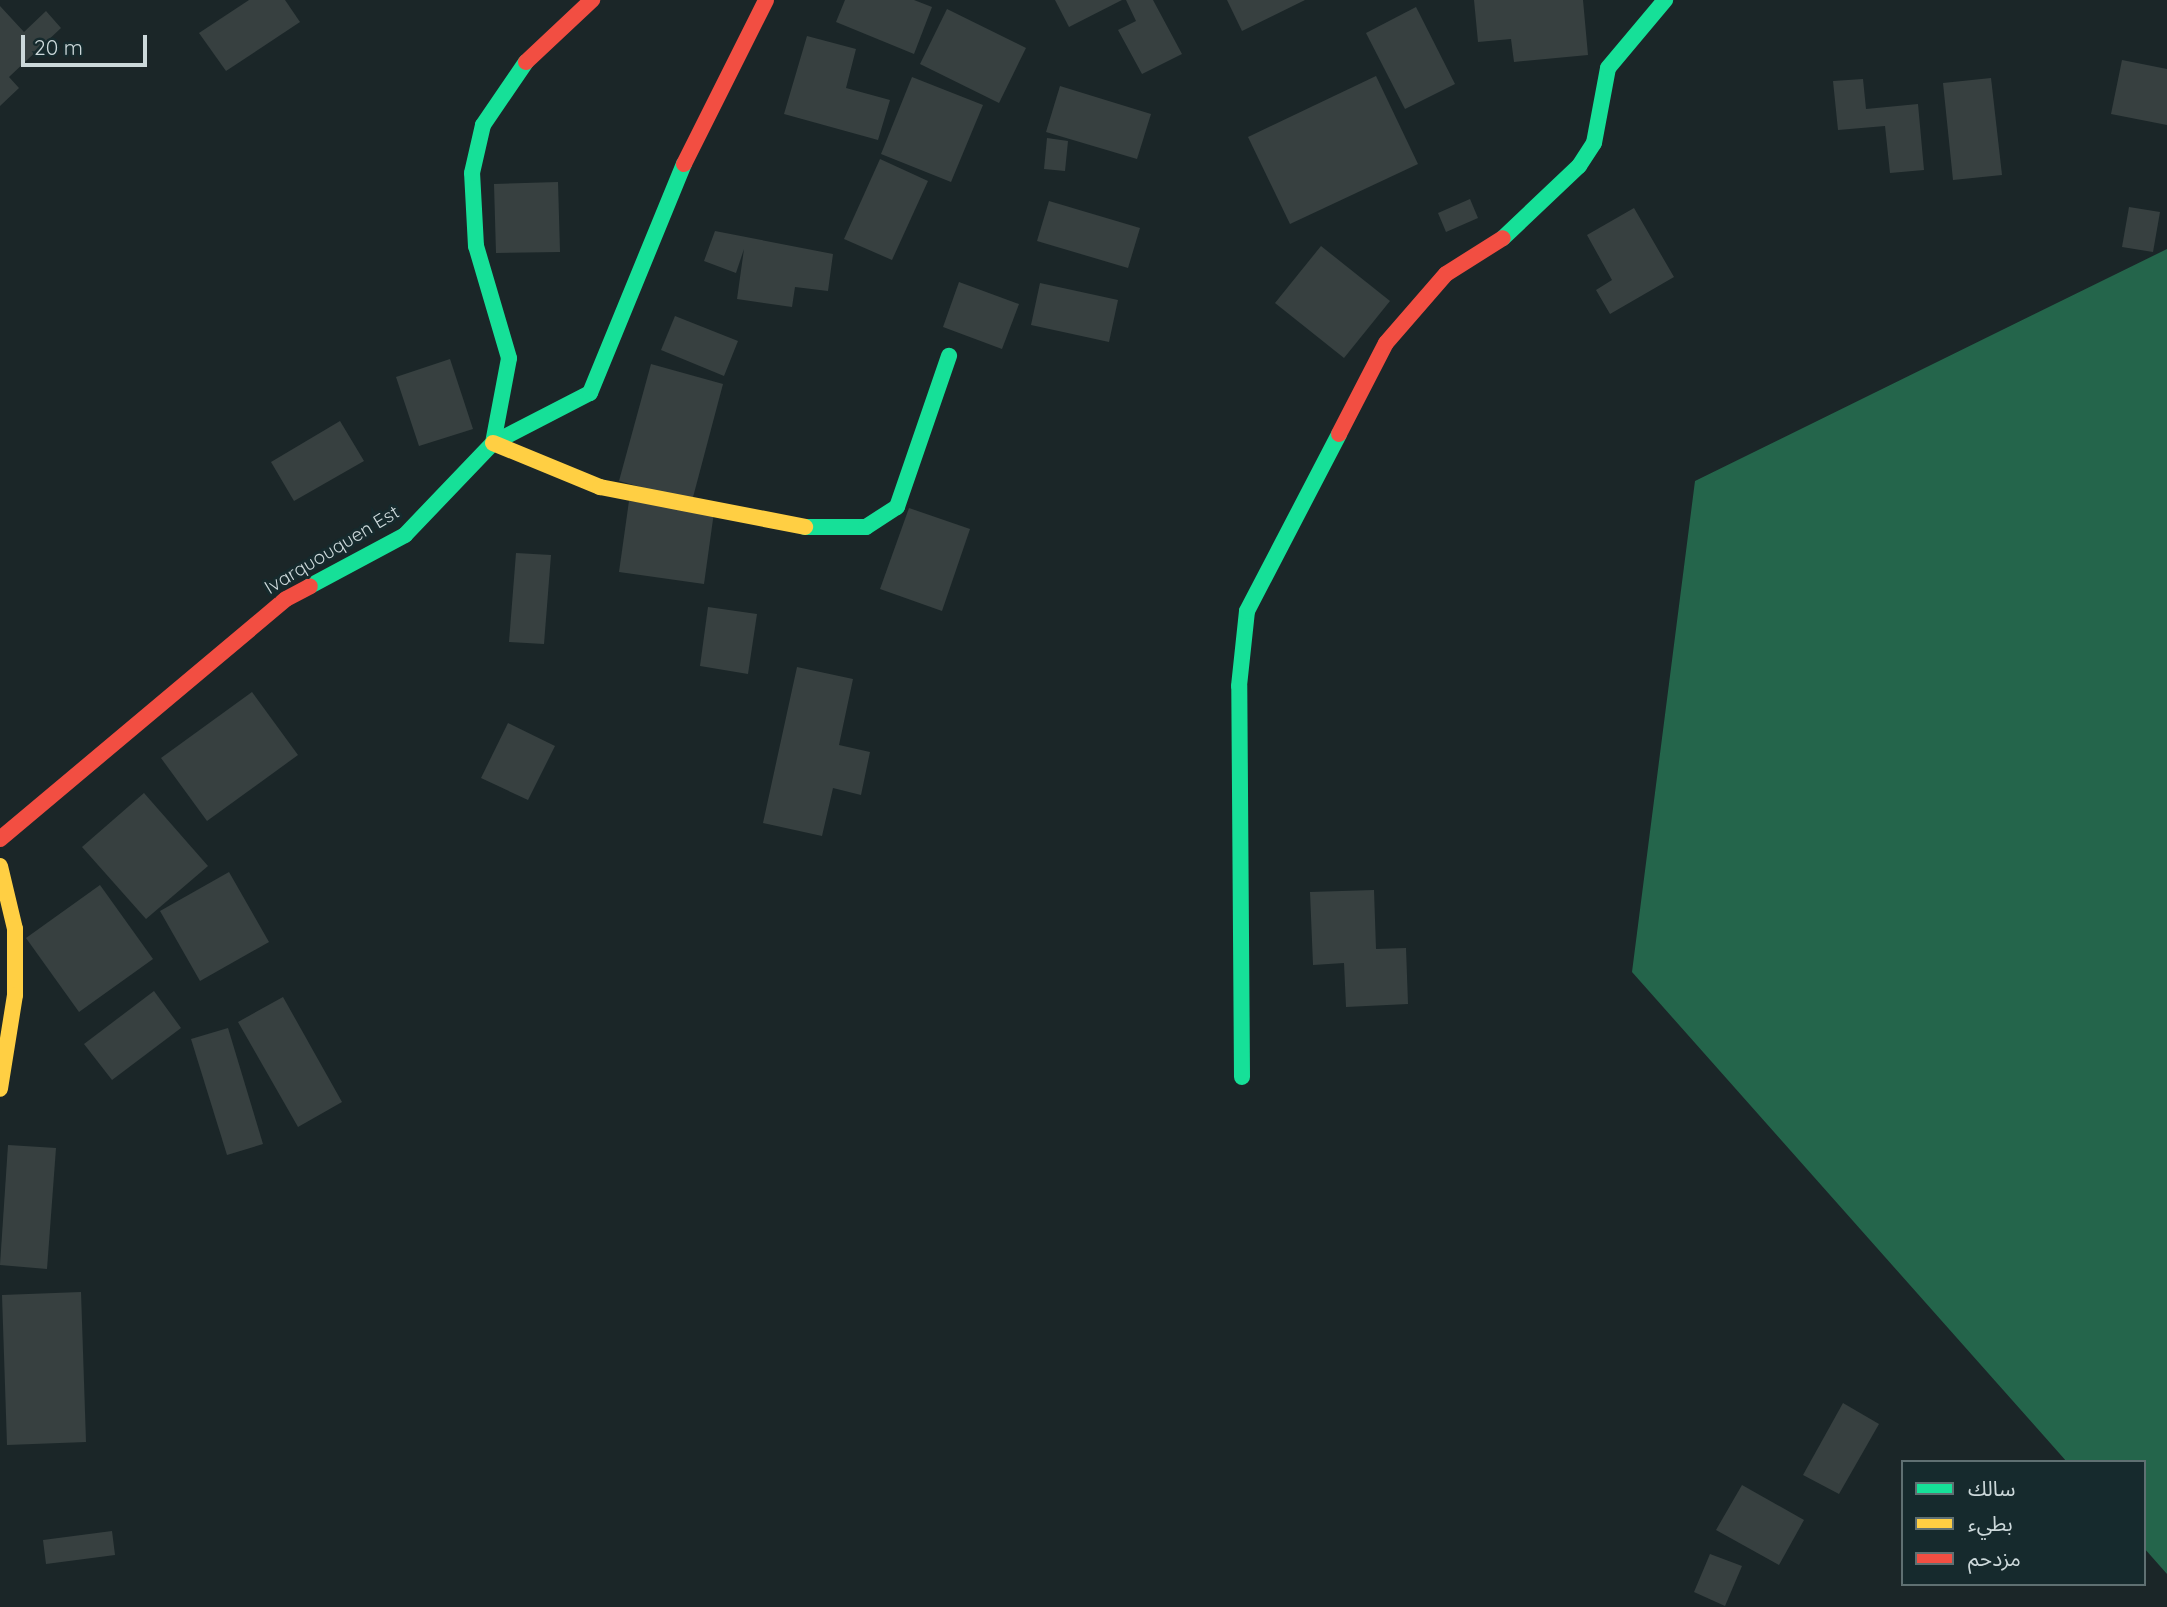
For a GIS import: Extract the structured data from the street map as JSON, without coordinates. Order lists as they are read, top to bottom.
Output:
{
  "streets": {
    "street": ["Ivarquouquen Est"]
  },
  "legend": ["سالك", "بطيء", "مزدحم"],
  "scale_bar": "20 m"
}
